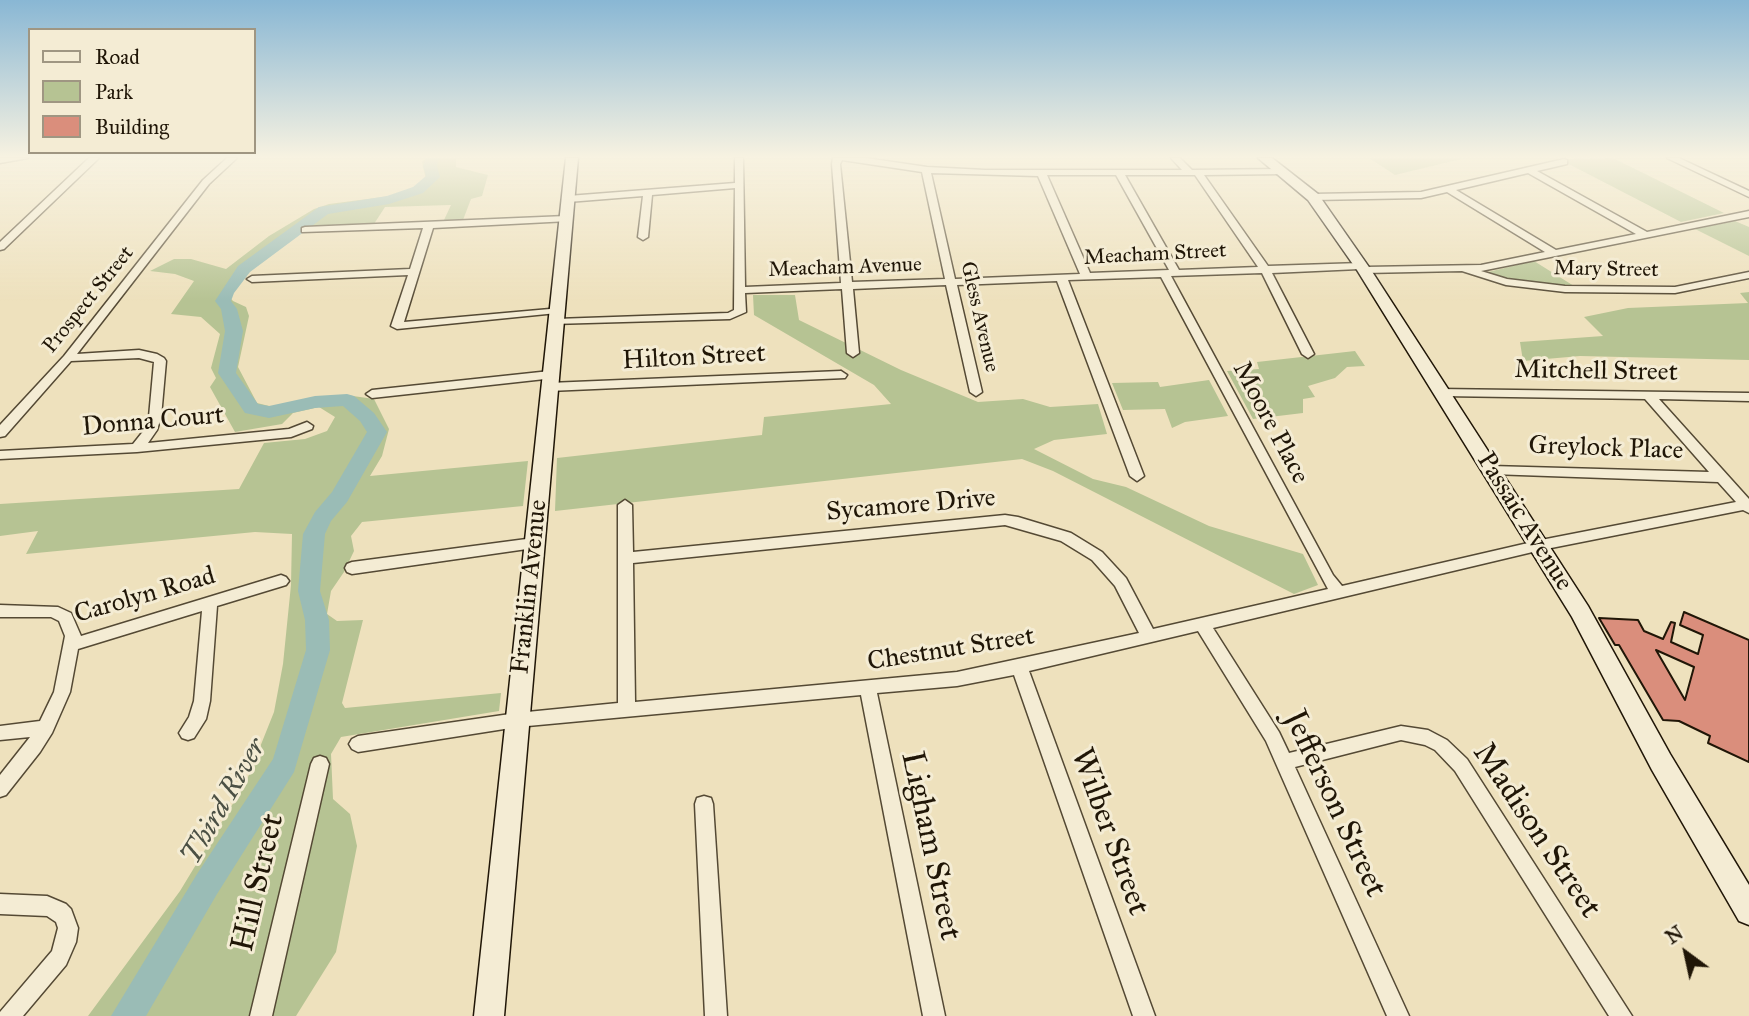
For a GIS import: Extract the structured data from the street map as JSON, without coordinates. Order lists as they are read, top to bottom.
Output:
{
  "streets": {
    "main road": ["Passaic Avenue", "Franklin Avenue"],
    "street": [
      "Meacham Street",
      "Meacham Avenue",
      "Mary Street",
      "Prospect Street",
      "Gless Avenue",
      "Hilton Street",
      "Mitchell Street",
      "Donna Court",
      "Moore Place",
      "Greylock Place",
      "Sycamore Drive",
      "Carolyn Road",
      "Chestnut Street",
      "Jefferson Street",
      "Madison Street",
      "Wilber Street",
      "Ligham Street",
      "Hill Street"
    ]
  },
  "crossings": [
    ["Meacham Street", "Meacham Avenue"],
    ["Meacham Street", "Mary Street"],
    ["Meacham Street", "Gless Avenue"],
    ["Meacham Street", "Moore Place"],
    ["Meacham Street", "Passaic Avenue"],
    ["Meacham Avenue", "Gless Avenue"],
    ["Hilton Street", "Franklin Avenue"],
    ["Mitchell Street", "Passaic Avenue"],
    ["Moore Place", "Chestnut Street"],
    ["Greylock Place", "Passaic Avenue"],
    ["Sycamore Drive", "Chestnut Street"],
    ["Passaic Avenue", "Chestnut Street"],
    ["Franklin Avenue", "Chestnut Street"],
    ["Chestnut Street", "Jefferson Street"],
    ["Chestnut Street", "Wilber Street"],
    ["Chestnut Street", "Ligham Street"],
    ["Jefferson Street", "Madison Street"]
  ],
  "water": ["Third River"],
  "legend": ["Road", "Park", "Building"],
  "north": "top left"
}
